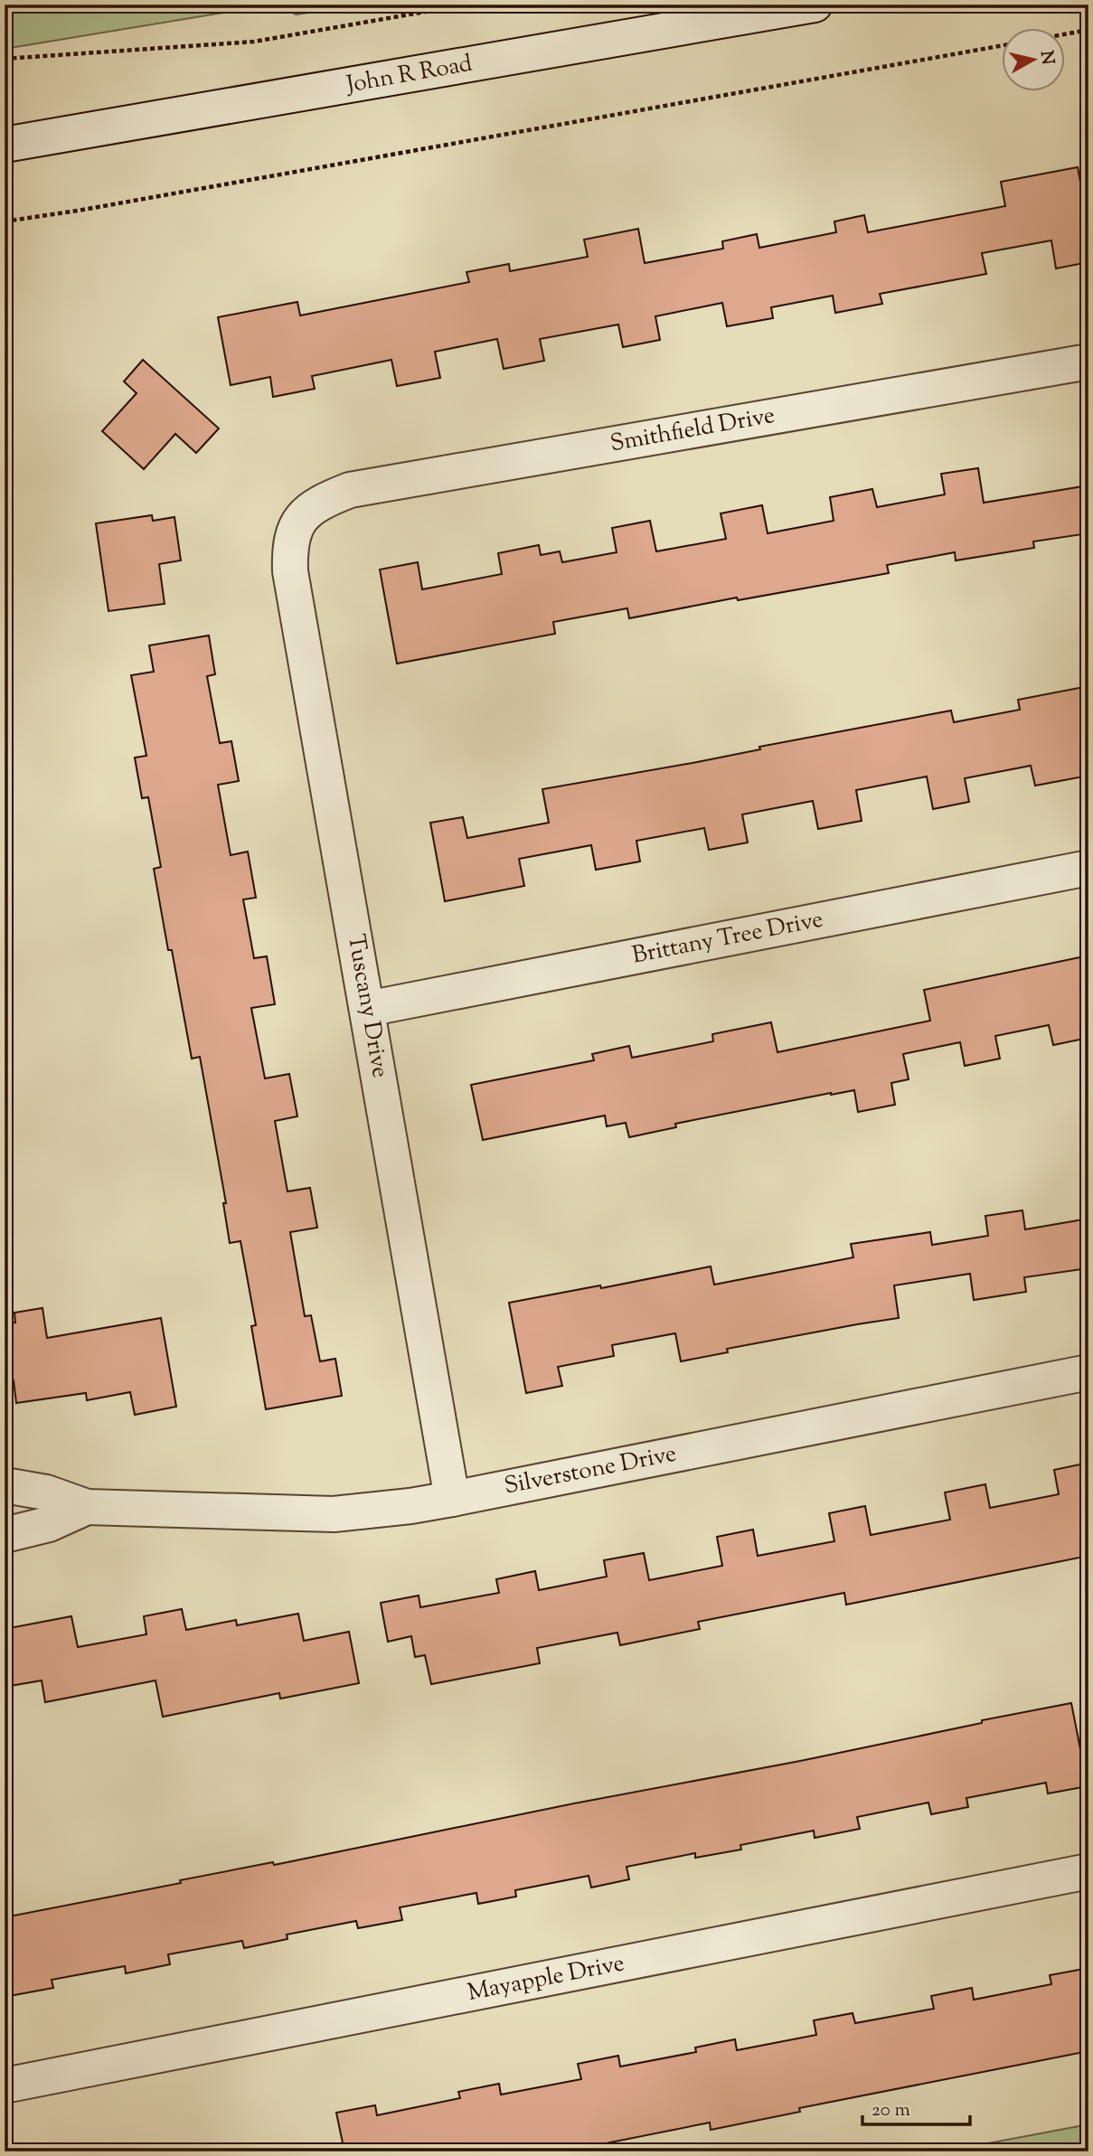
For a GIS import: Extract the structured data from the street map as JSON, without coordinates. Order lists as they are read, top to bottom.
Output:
{
  "streets": {
    "street": [
      "John R Road",
      "Smithfield Drive",
      "Brittany Tree Drive",
      "Tuscany Drive",
      "Silverstone Drive",
      "Mayapple Drive"
    ]
  },
  "crossings": [
    ["Smithfield Drive", "Tuscany Drive"],
    ["Brittany Tree Drive", "Tuscany Drive"],
    ["Tuscany Drive", "Silverstone Drive"]
  ],
  "scale_bar": "20 m",
  "north": "right"
}
